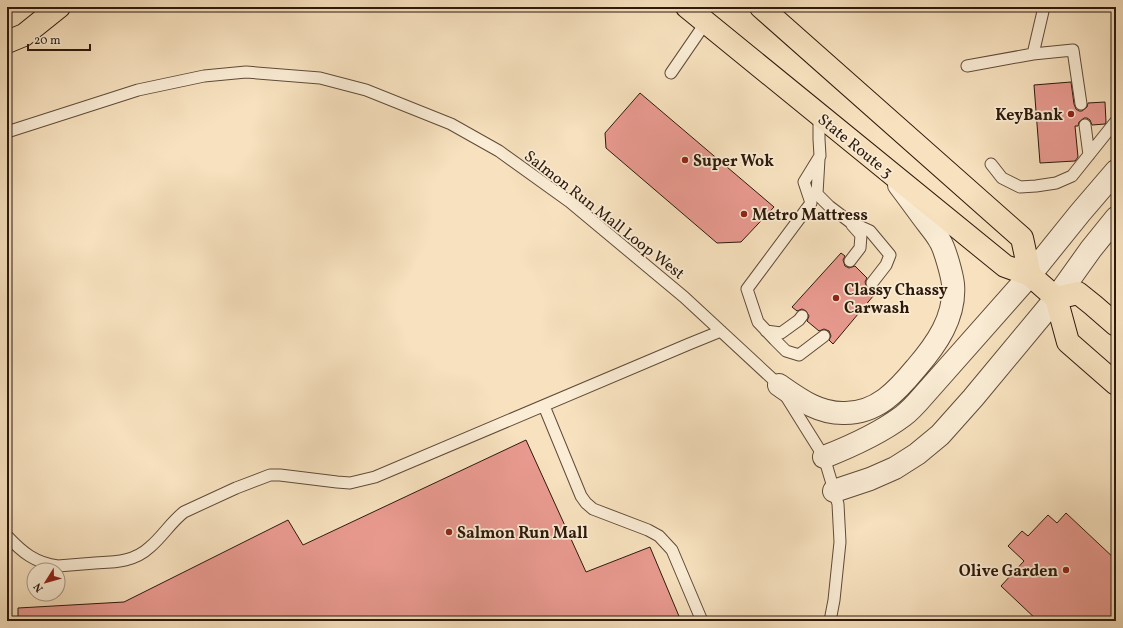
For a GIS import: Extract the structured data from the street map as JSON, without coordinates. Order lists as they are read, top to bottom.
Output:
{
  "streets": {
    "main road": ["State Route 3"],
    "lane": ["Salmon Run Mall Loop West"]
  },
  "places": [
    "KeyBank",
    "Super Wok",
    "Metro Mattress",
    "Classy Chassy Carwash",
    "Salmon Run Mall",
    "Olive Garden"
  ],
  "scale_bar": "20 m",
  "north": "bottom left"
}
